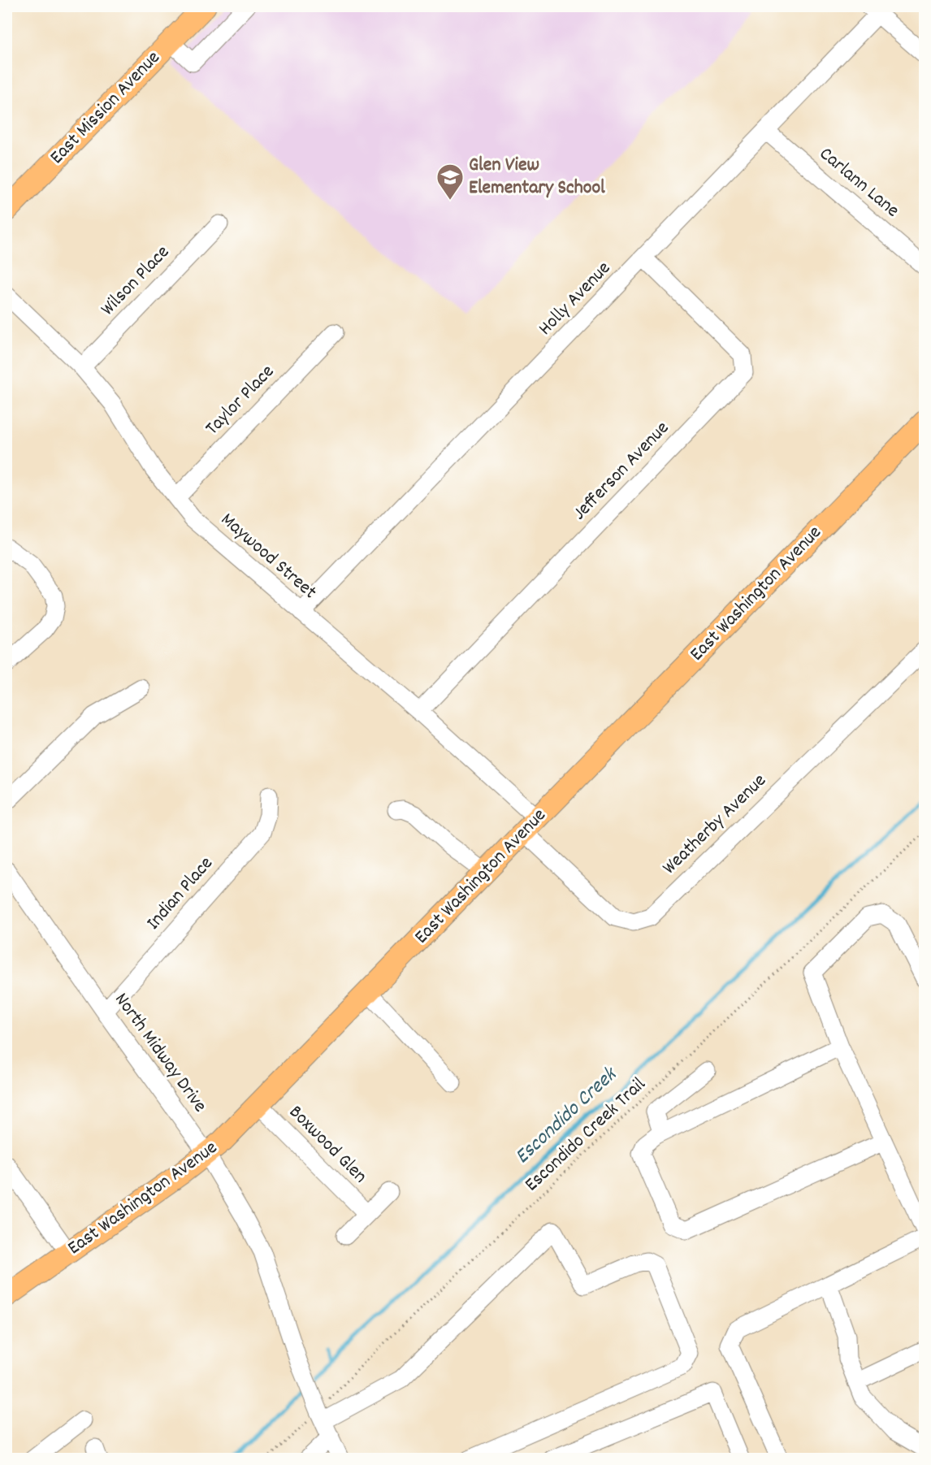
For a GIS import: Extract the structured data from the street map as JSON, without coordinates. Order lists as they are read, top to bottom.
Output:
{
  "streets": {
    "main road": ["East Mission Avenue", "East Washington Avenue"],
    "street": [
      "Carlann Lane",
      "Wilson Place",
      "Holly Avenue",
      "Taylor Place",
      "Jefferson Avenue",
      "Maywood Street",
      "Weatherby Avenue",
      "Indian Place",
      "North Midway Drive",
      "Boxwood Glen"
    ],
    "path": ["Escondido Creek Trail"]
  },
  "crossings": [
    ["Carlann Lane", "Holly Avenue"],
    ["Wilson Place", "Maywood Street"],
    ["Holly Avenue", "Jefferson Avenue"],
    ["Holly Avenue", "Maywood Street"],
    ["Taylor Place", "Maywood Street"],
    ["Jefferson Avenue", "Maywood Street"],
    ["Maywood Street", "East Washington Avenue"],
    ["Maywood Street", "Weatherby Avenue"],
    ["East Washington Avenue", "Weatherby Avenue"],
    ["East Washington Avenue", "North Midway Drive"],
    ["East Washington Avenue", "Boxwood Glen"],
    ["Indian Place", "North Midway Drive"],
    ["North Midway Drive", "Escondido Creek Trail"]
  ],
  "water": ["Escondido Creek"],
  "places": {
    "school or university": ["Glen View Elementary School"]
  }
}
